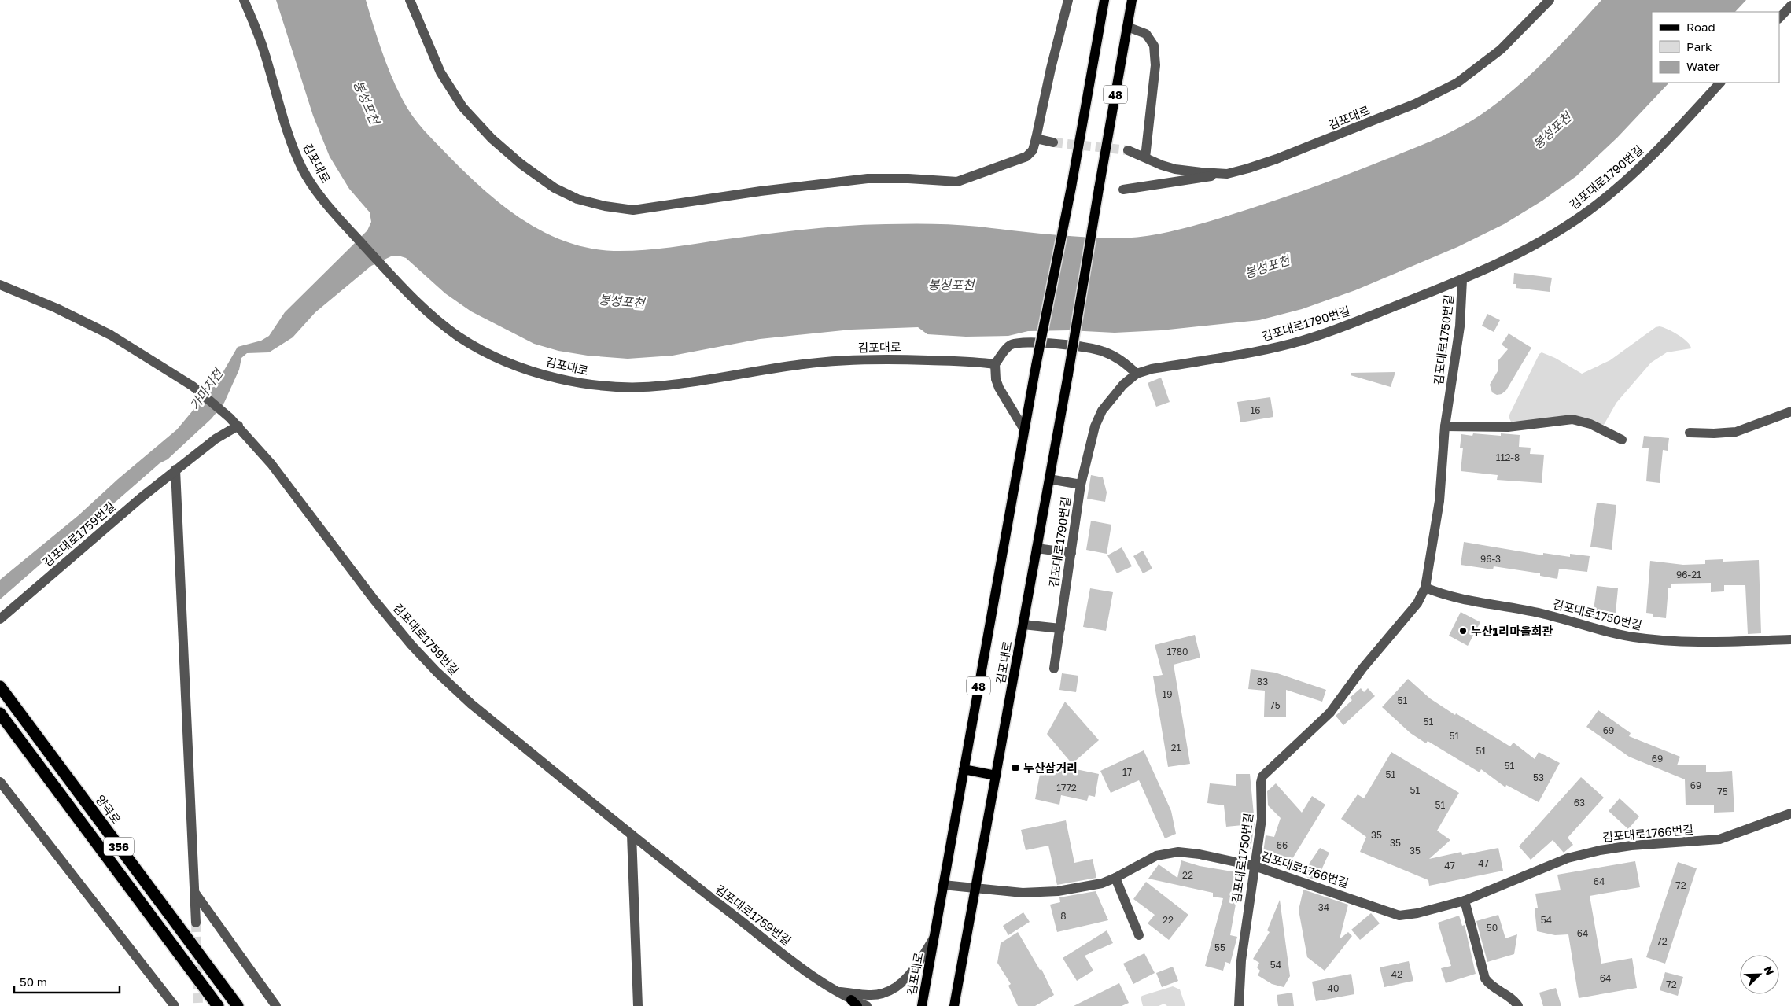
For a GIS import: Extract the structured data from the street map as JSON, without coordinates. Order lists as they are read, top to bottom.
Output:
{
  "streets": {
    "highway": ["양곡로", "356"],
    "main road": ["48", "김포대로"],
    "street": [
      "김포대로1790번길",
      "김포대로1750번길",
      "김포대로1759번길",
      "김포대로1766번길"
    ]
  },
  "crossings": [
    ["김포대로", "김포대로1766번길"],
    ["김포대로1790번길", "김포대로1750번길"],
    ["김포대로1750번길", "김포대로1766번길"]
  ],
  "water": ["봉성포천", "가마지천"],
  "places": {
    "other": ["누산1리마을회관"],
    "transit": ["누산삼거리"]
  },
  "house_numbers": [
    "16",
    "112-8",
    "96-3",
    "96-21",
    "1780",
    "83",
    "19",
    "51",
    "75",
    "51",
    "69",
    "51",
    "21",
    "51",
    "69",
    "51",
    "17",
    "51",
    "53",
    "69",
    "1772",
    "51",
    "75",
    "63",
    "51",
    "35",
    "35",
    "66",
    "35",
    "47",
    "47",
    "22",
    "64",
    "72",
    "34",
    "8",
    "22",
    "54",
    "50",
    "64",
    "72",
    "55",
    "54",
    "42",
    "64",
    "72",
    "40"
  ],
  "legend": ["Road", "Park", "Water"],
  "scale_bar": "50 m",
  "north": "top right"
}
